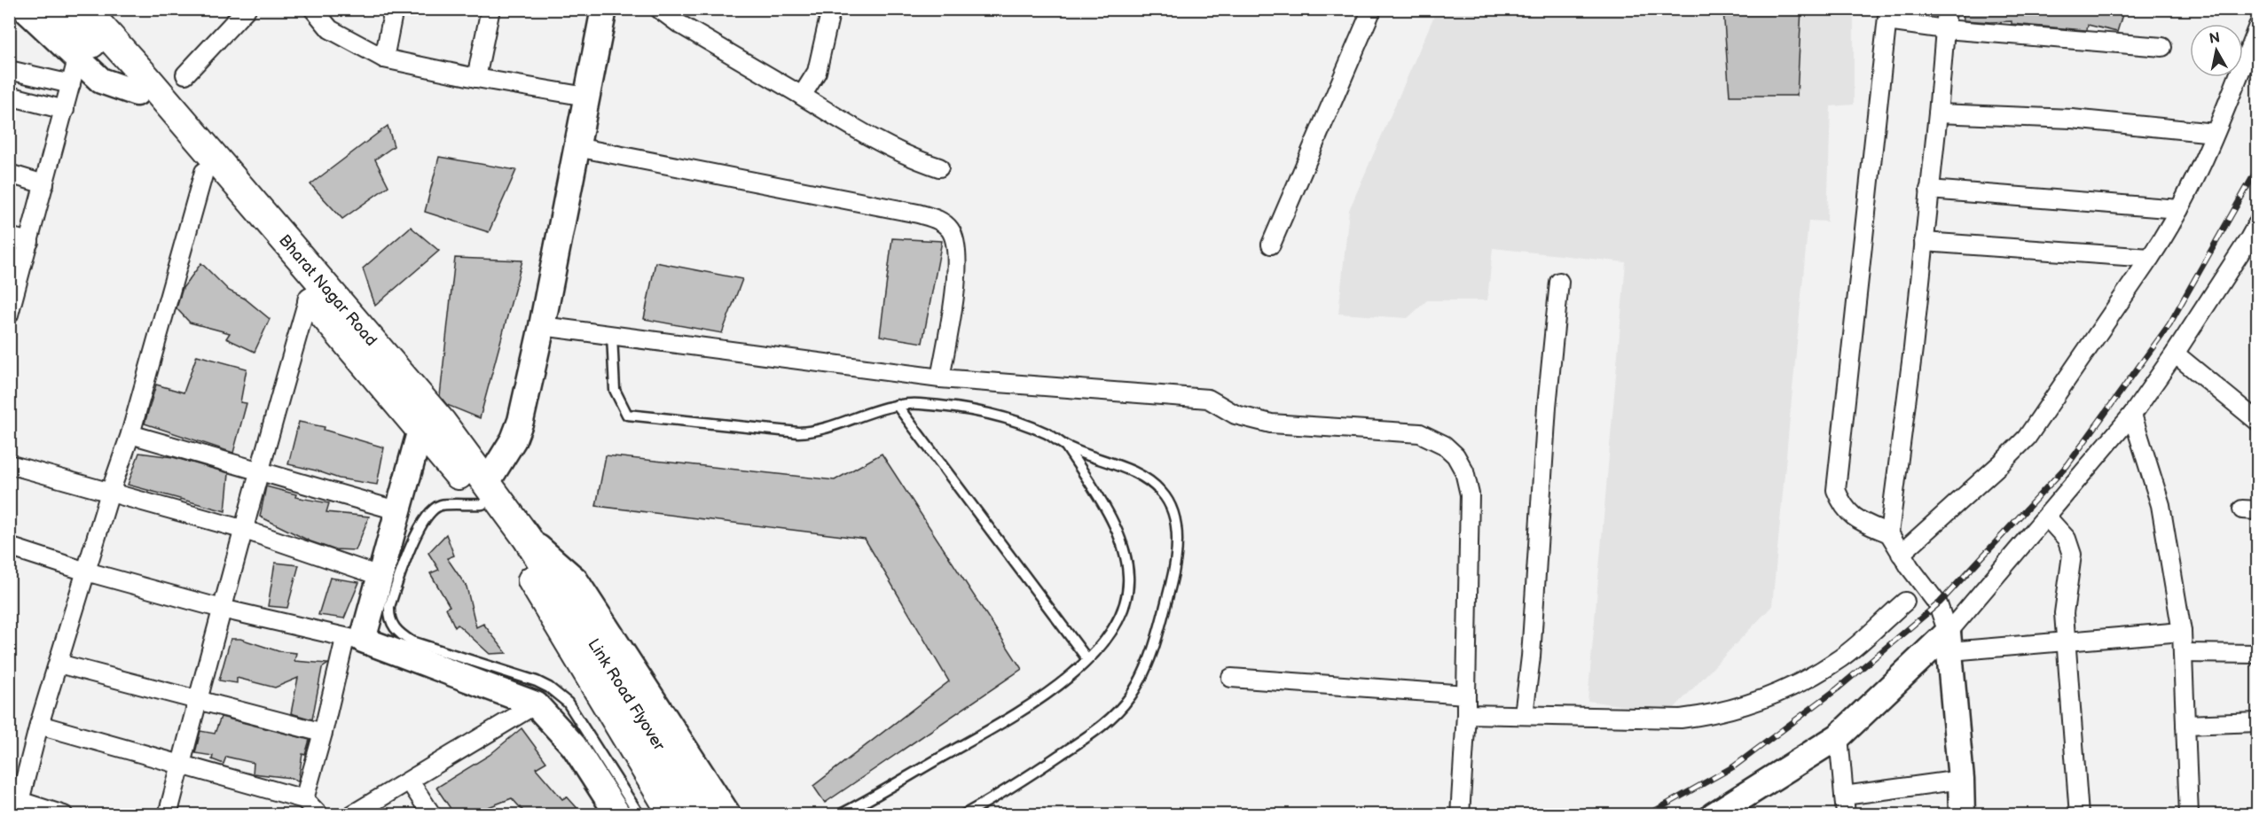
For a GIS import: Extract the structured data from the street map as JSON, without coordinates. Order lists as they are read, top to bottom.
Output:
{
  "streets": {
    "main road": ["Bharat Nagar Road", "Link Road Flyover"]
  },
  "crossings": [
    ["Bharat Nagar Road", "Link Road Flyover"]
  ],
  "north": "top"
}
